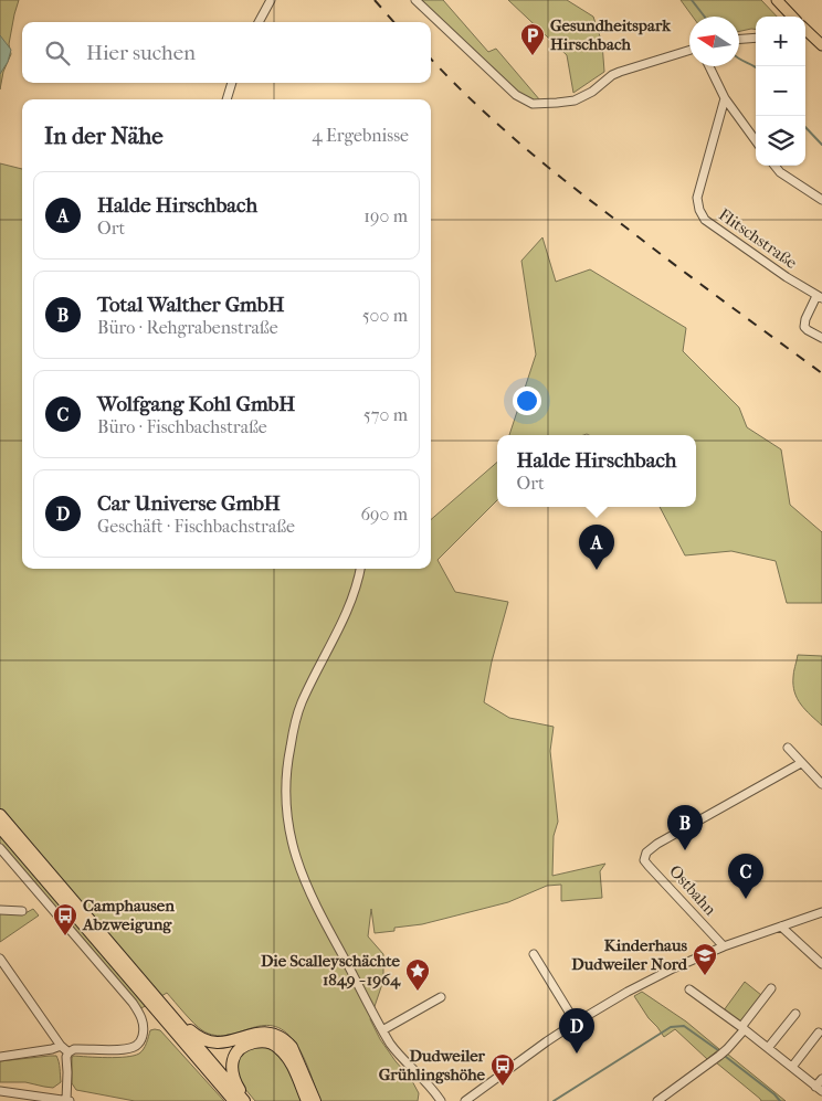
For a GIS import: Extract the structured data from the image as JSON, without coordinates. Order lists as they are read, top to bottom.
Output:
{
  "streets": {
    "street": ["Flitschstraße", "Ostbahn"]
  },
  "places": {
    "parking": ["Gesundheitspark Hirschbach"],
    "bus stop": ["Camphausen Abzweigung", "Dudweiler Grühlingshöhe"],
    "school or university": ["Kinderhaus Dudweiler Nord"],
    "place": ["Die Scalleyschächte 1849 - 1964"]
  },
  "north": "left",
  "page": {
    "map_buttons": ["+", "−"],
    "search": "Hier suchen",
    "heading": ["In der Nähe", "4 Ergebnisse"],
    "list": [
      {
        "mark": "A",
        "name": "Halde Hirschbach",
        "note": "Ort",
        "value": "190 m"
      },
      {
        "mark": "B",
        "name": "Total Walther GmbH",
        "note": "Büro · Rehgrabenstraße",
        "value": "500 m"
      },
      {
        "mark": "C",
        "name": "Wolfgang Kohl GmbH",
        "note": "Büro · Fischbachstraße",
        "value": "570 m"
      },
      {
        "mark": "D",
        "name": "Car Universe GmbH",
        "note": "Geschäft · Fischbachstraße",
        "value": "690 m"
      }
    ],
    "popup": ["Halde Hirschbach", "Ort"],
    "pins": [
      "A",
      "B",
      "C",
      "D"
    ]
  }
}
